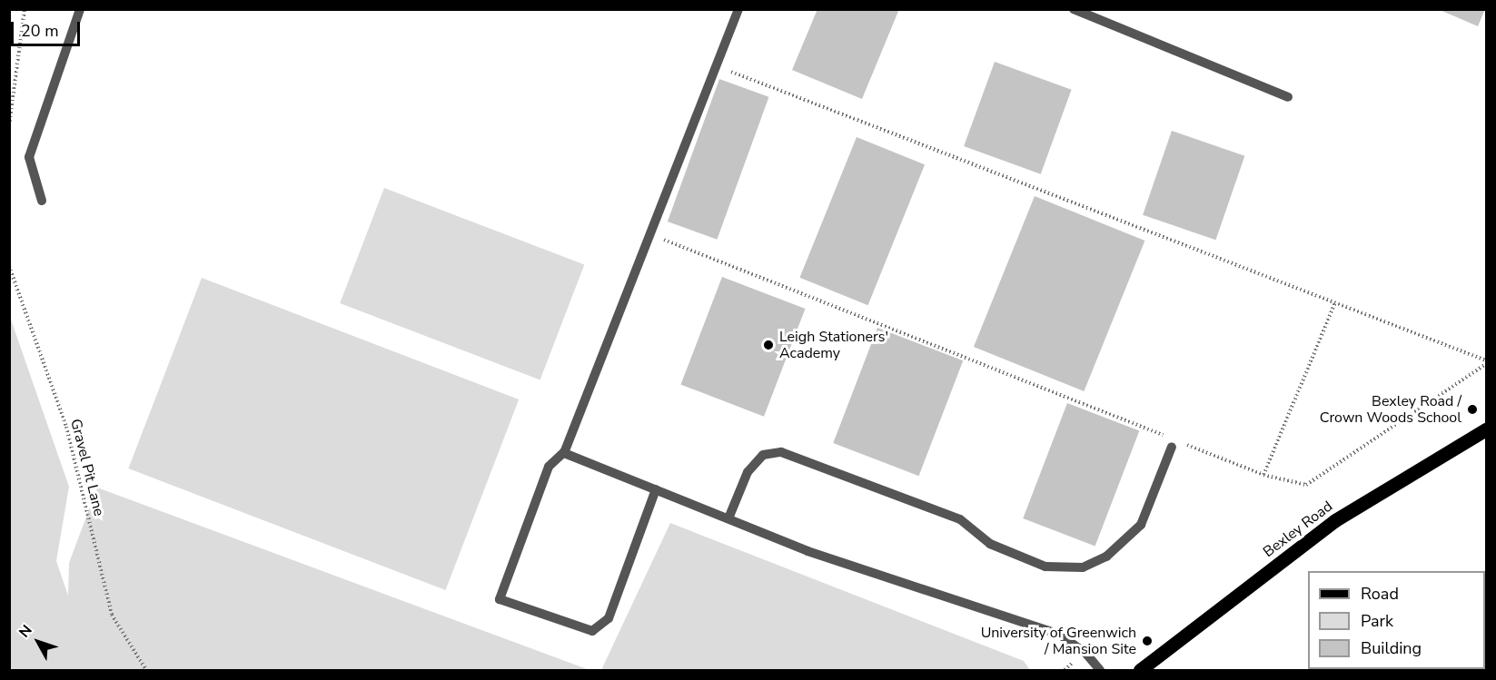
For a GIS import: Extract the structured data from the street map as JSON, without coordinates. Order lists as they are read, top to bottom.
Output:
{
  "streets": {
    "main road": ["Bexley Road"],
    "path": ["Gravel Pit Lane"]
  },
  "places": ["Leigh Stationers' Academy", "Bexley Road / Crown Woods School", "University of Greenwich / Mansion Site"],
  "legend": ["Road", "Park", "Building"],
  "scale_bar": "20 m",
  "north": "top left"
}
